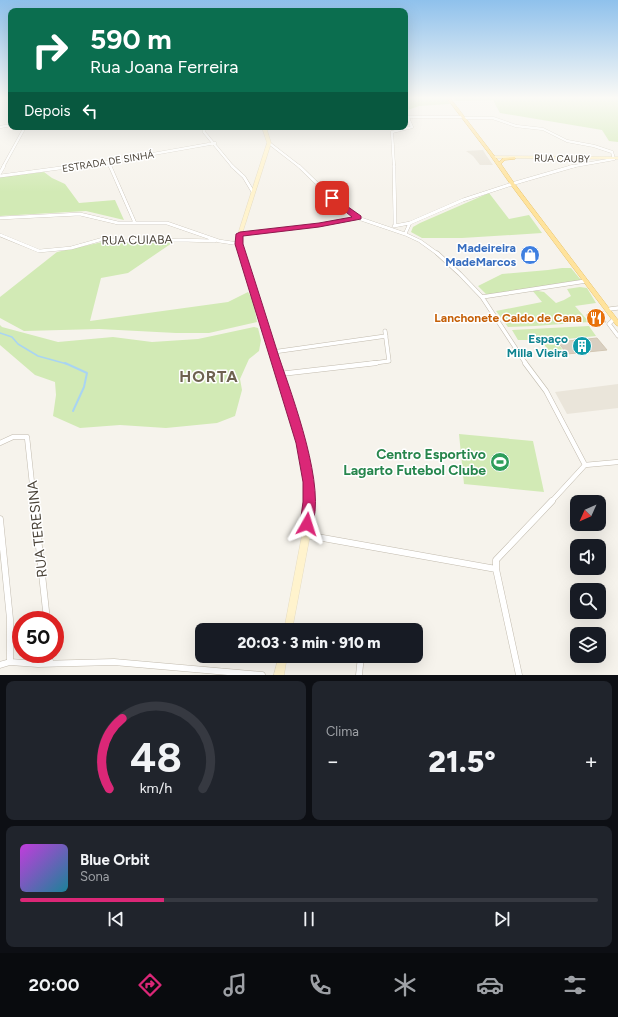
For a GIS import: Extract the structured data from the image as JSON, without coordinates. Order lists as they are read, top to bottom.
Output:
{
  "streets": {
    "main road": ["RUA CAUBY"],
    "street": ["ESTRADA DE SINHÁ", "RUA CUIABA", "RUA TERESINA"]
  },
  "districts": ["HORTA"],
  "places": {
    "shop": ["Madeireira MadeMarcos"],
    "restaurant": ["Lanchonete Caldo de Cana"],
    "building": ["Espaço Milla Vieira"],
    "sports": ["Centro Esportivo Lagarto Futebol Clube"]
  },
  "north": "bottom left",
  "page": {
    "turn": ["590 m", "Rua Joana Ferreira"],
    "then": "Depois",
    "limit": "50",
    "trip": "20:03 · 3 min · 910 m",
    "tile": "Clima",
    "heat": ["−", "21.5°", "+"],
    "song": ["Blue Orbit", "Sona"],
    "tabs": "20:00",
    "gauge": ["48", "km/h"]
  }
}
